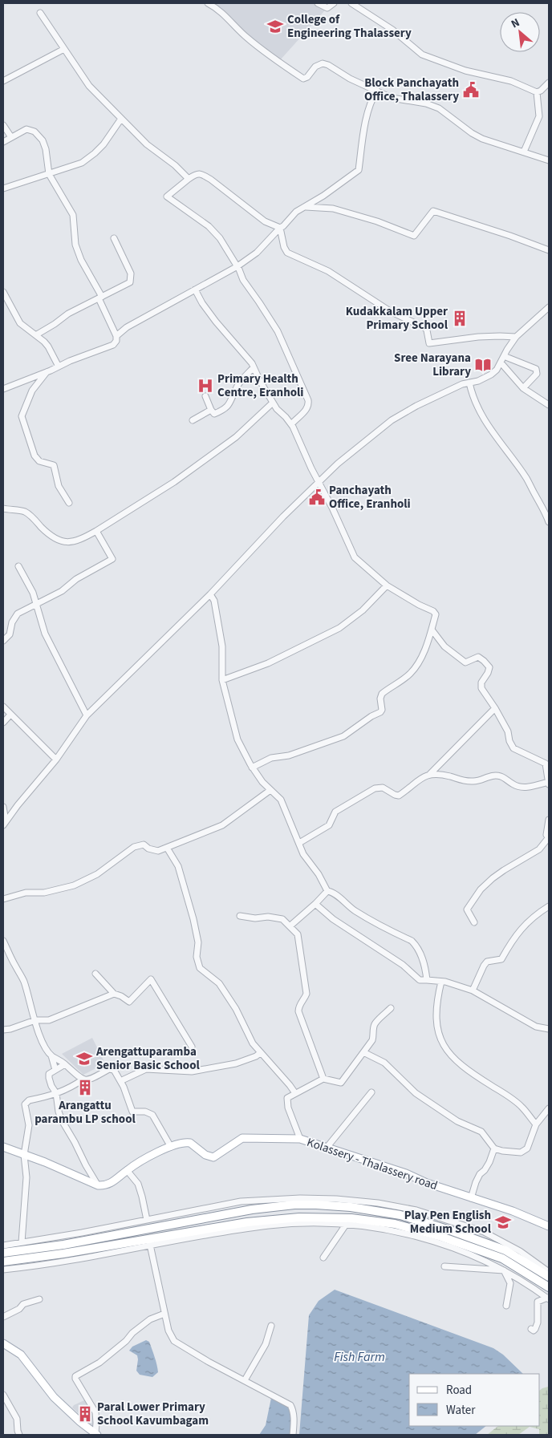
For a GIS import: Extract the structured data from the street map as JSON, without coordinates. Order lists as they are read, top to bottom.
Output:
{
  "streets": {
    "main road": ["Kolassery - Thalassery road"]
  },
  "water": ["Fish Farm"],
  "places": {
    "school or university": ["College of Engineering Thalassery", "Arengattuparamba Senior Basic School", "Play Pen English Medium School"],
    "public building": ["Block Panchayath Office, Thalassery", "Panchayath Office, Eranholi"],
    "building": ["Kudakkalam Upper Primary School", "Arangattu parambu LP school", "Paral Lower Primary School Kavumbagam"],
    "library": ["Sree Narayana Library"],
    "hospital": ["Primary Health Centre, Eranholi"]
  },
  "legend": ["Road", "Water"],
  "north": "top left"
}
